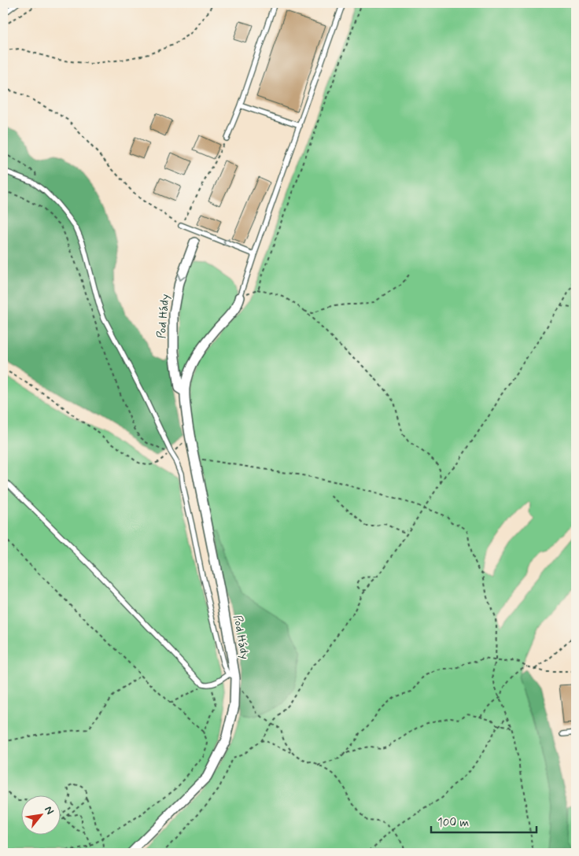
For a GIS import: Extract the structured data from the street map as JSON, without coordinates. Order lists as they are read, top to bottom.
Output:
{
  "streets": {
    "street": ["Pod Hády"]
  },
  "scale_bar": "100 m",
  "north": "top right"
}
